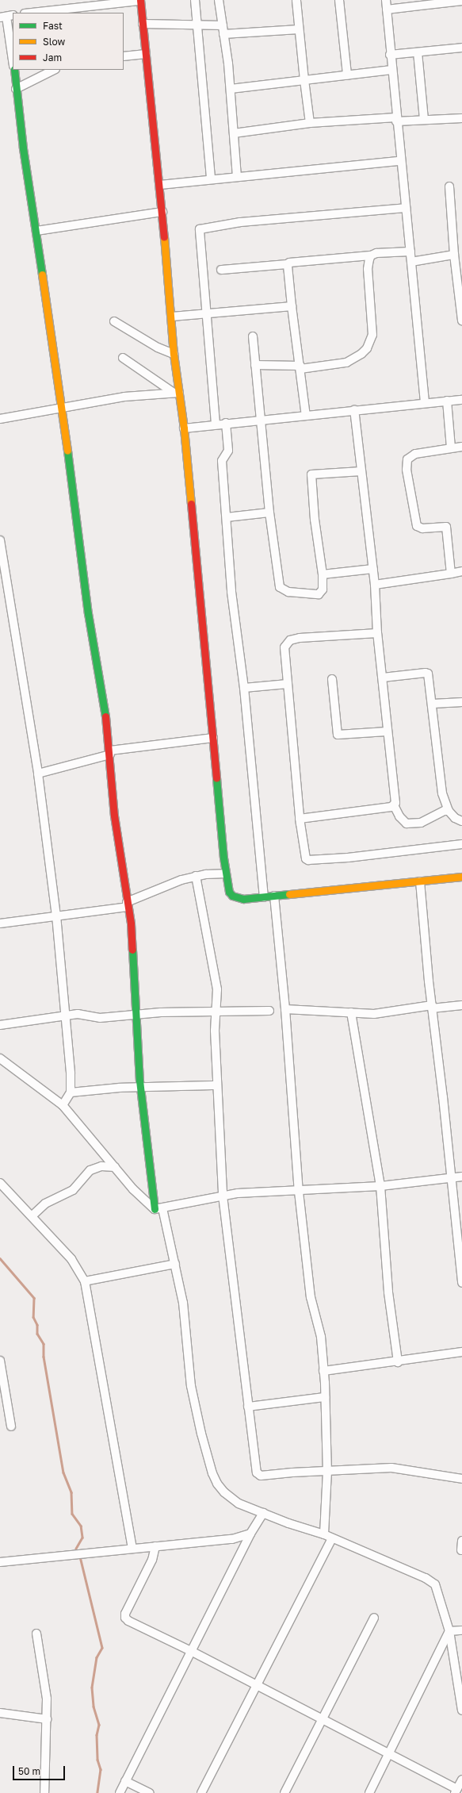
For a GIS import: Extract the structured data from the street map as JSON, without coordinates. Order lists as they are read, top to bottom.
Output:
{
  "legend": ["Fast", "Slow", "Jam"],
  "scale_bar": "50 m"
}
